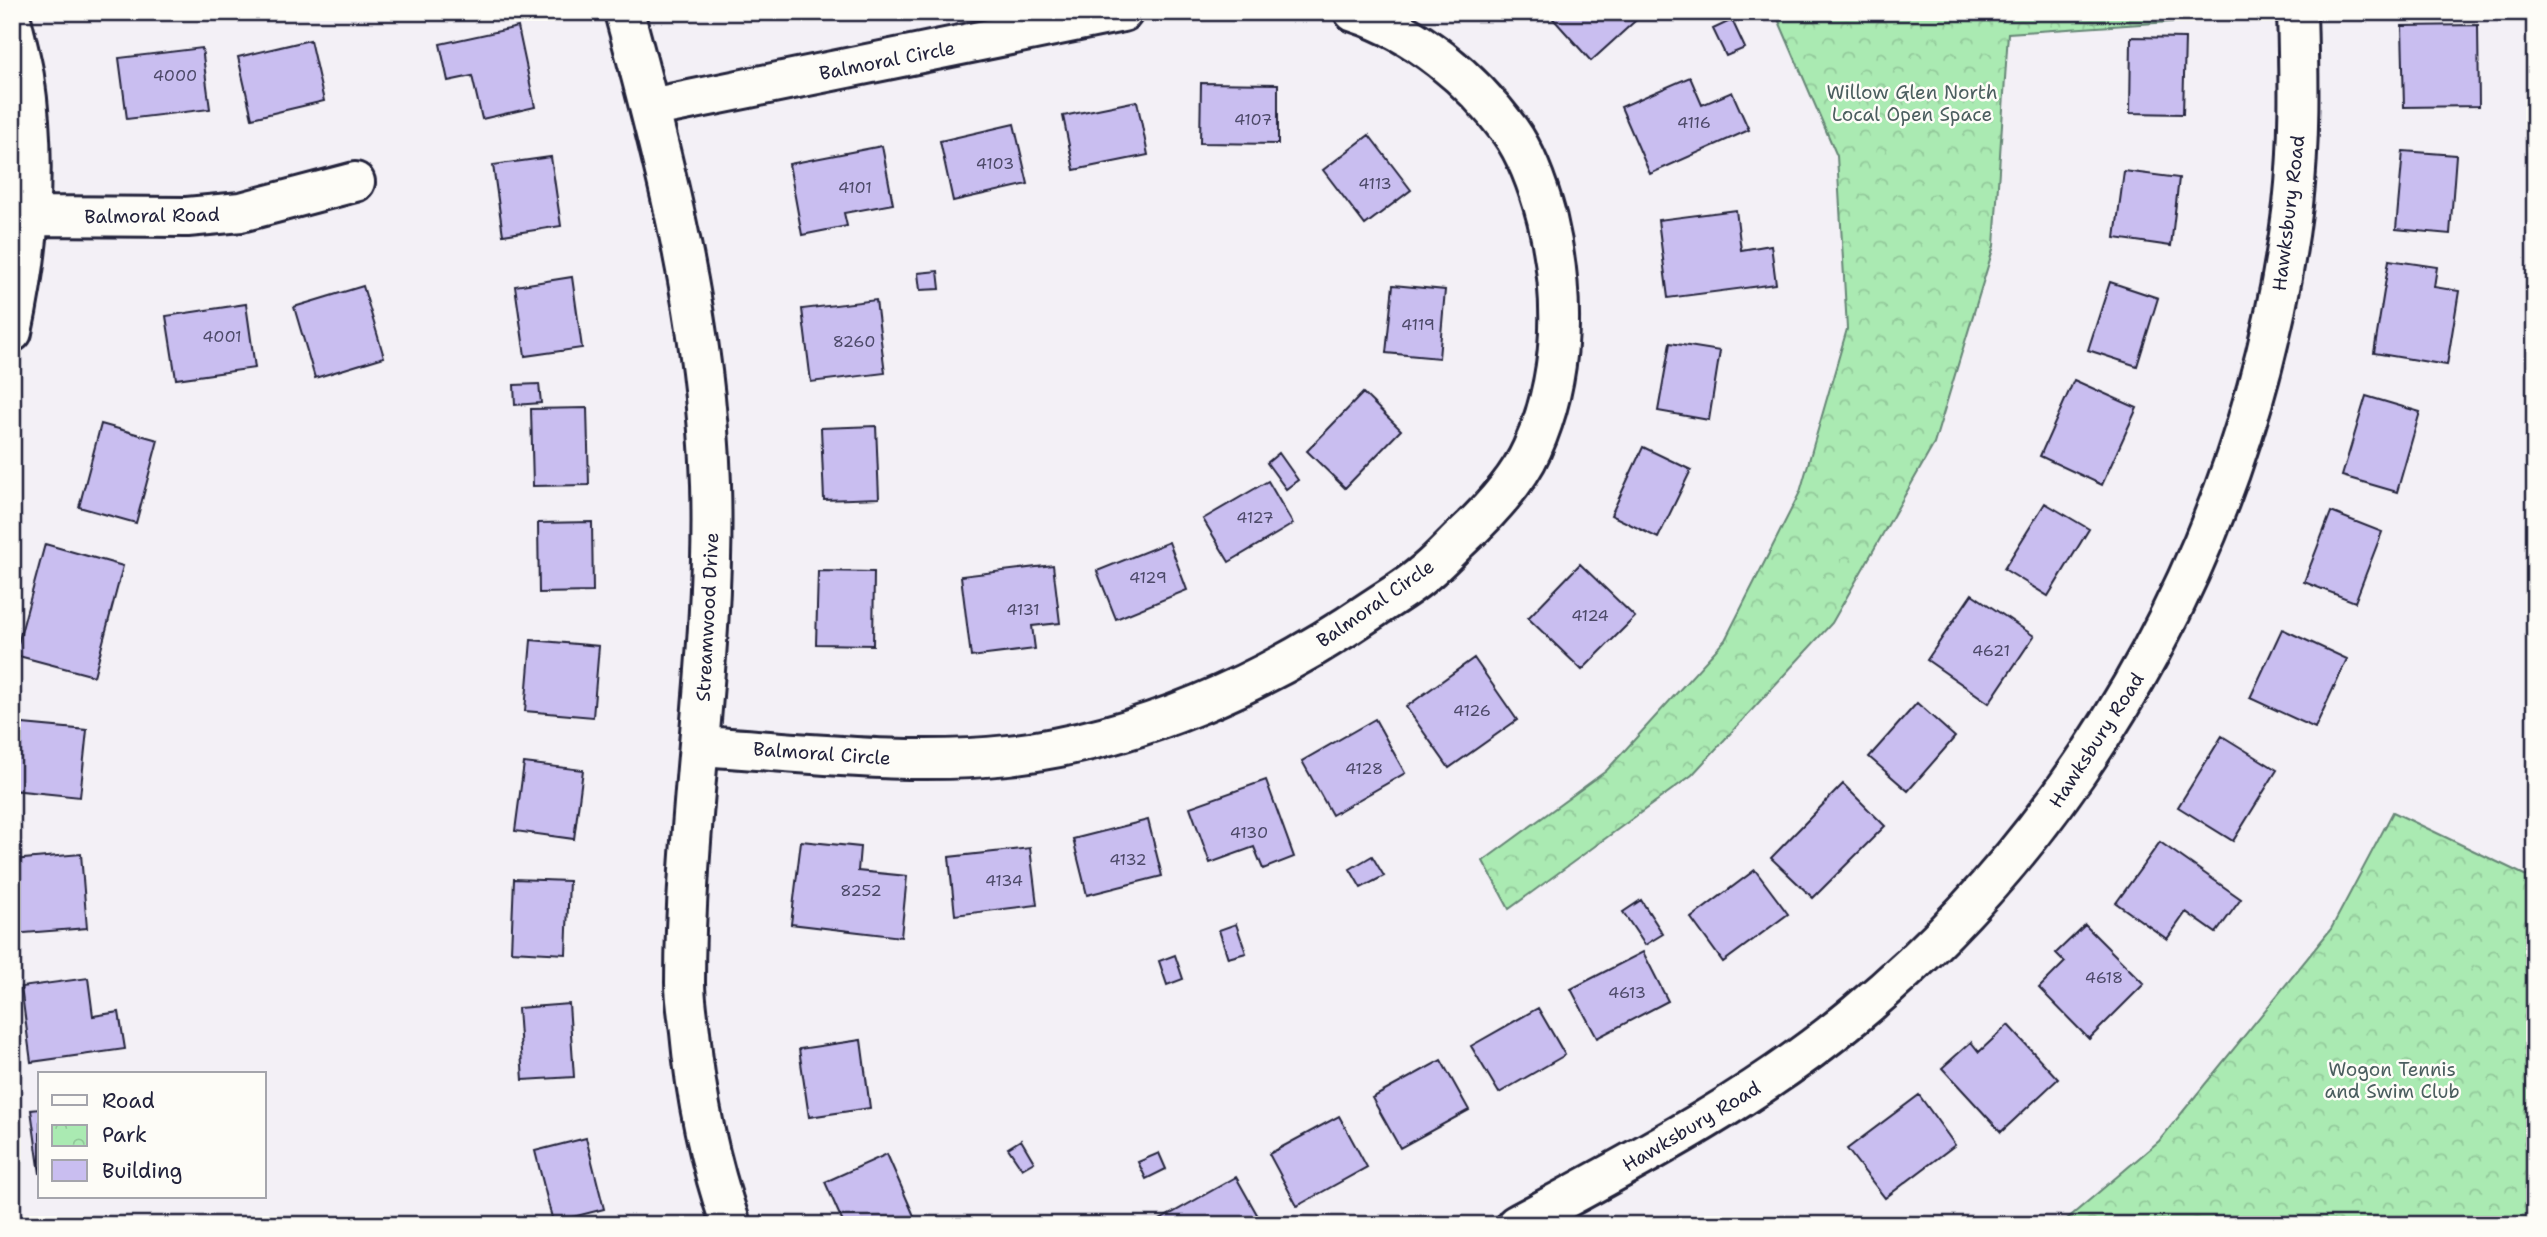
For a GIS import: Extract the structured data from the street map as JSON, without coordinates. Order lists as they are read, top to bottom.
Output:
{
  "streets": {
    "street": [
      "Balmoral Circle",
      "Hawksbury Road",
      "Balmoral Road",
      "Streamwood Drive"
    ]
  },
  "crossings": [
    ["Balmoral Circle", "Streamwood Drive"]
  ],
  "parks": ["Willow Glen North Local Open Space", "Wogon Tennis and Swim Club"],
  "house_numbers": [
    "4000",
    "4107",
    "4116",
    "4103",
    "4113",
    "4101",
    "4119",
    "4001",
    "8260",
    "4127",
    "4129",
    "4131",
    "4124",
    "4621",
    "4126",
    "4128",
    "4130",
    "4132",
    "4134",
    "8252",
    "4618",
    "4613"
  ],
  "legend": ["Road", "Park", "Building"]
}
